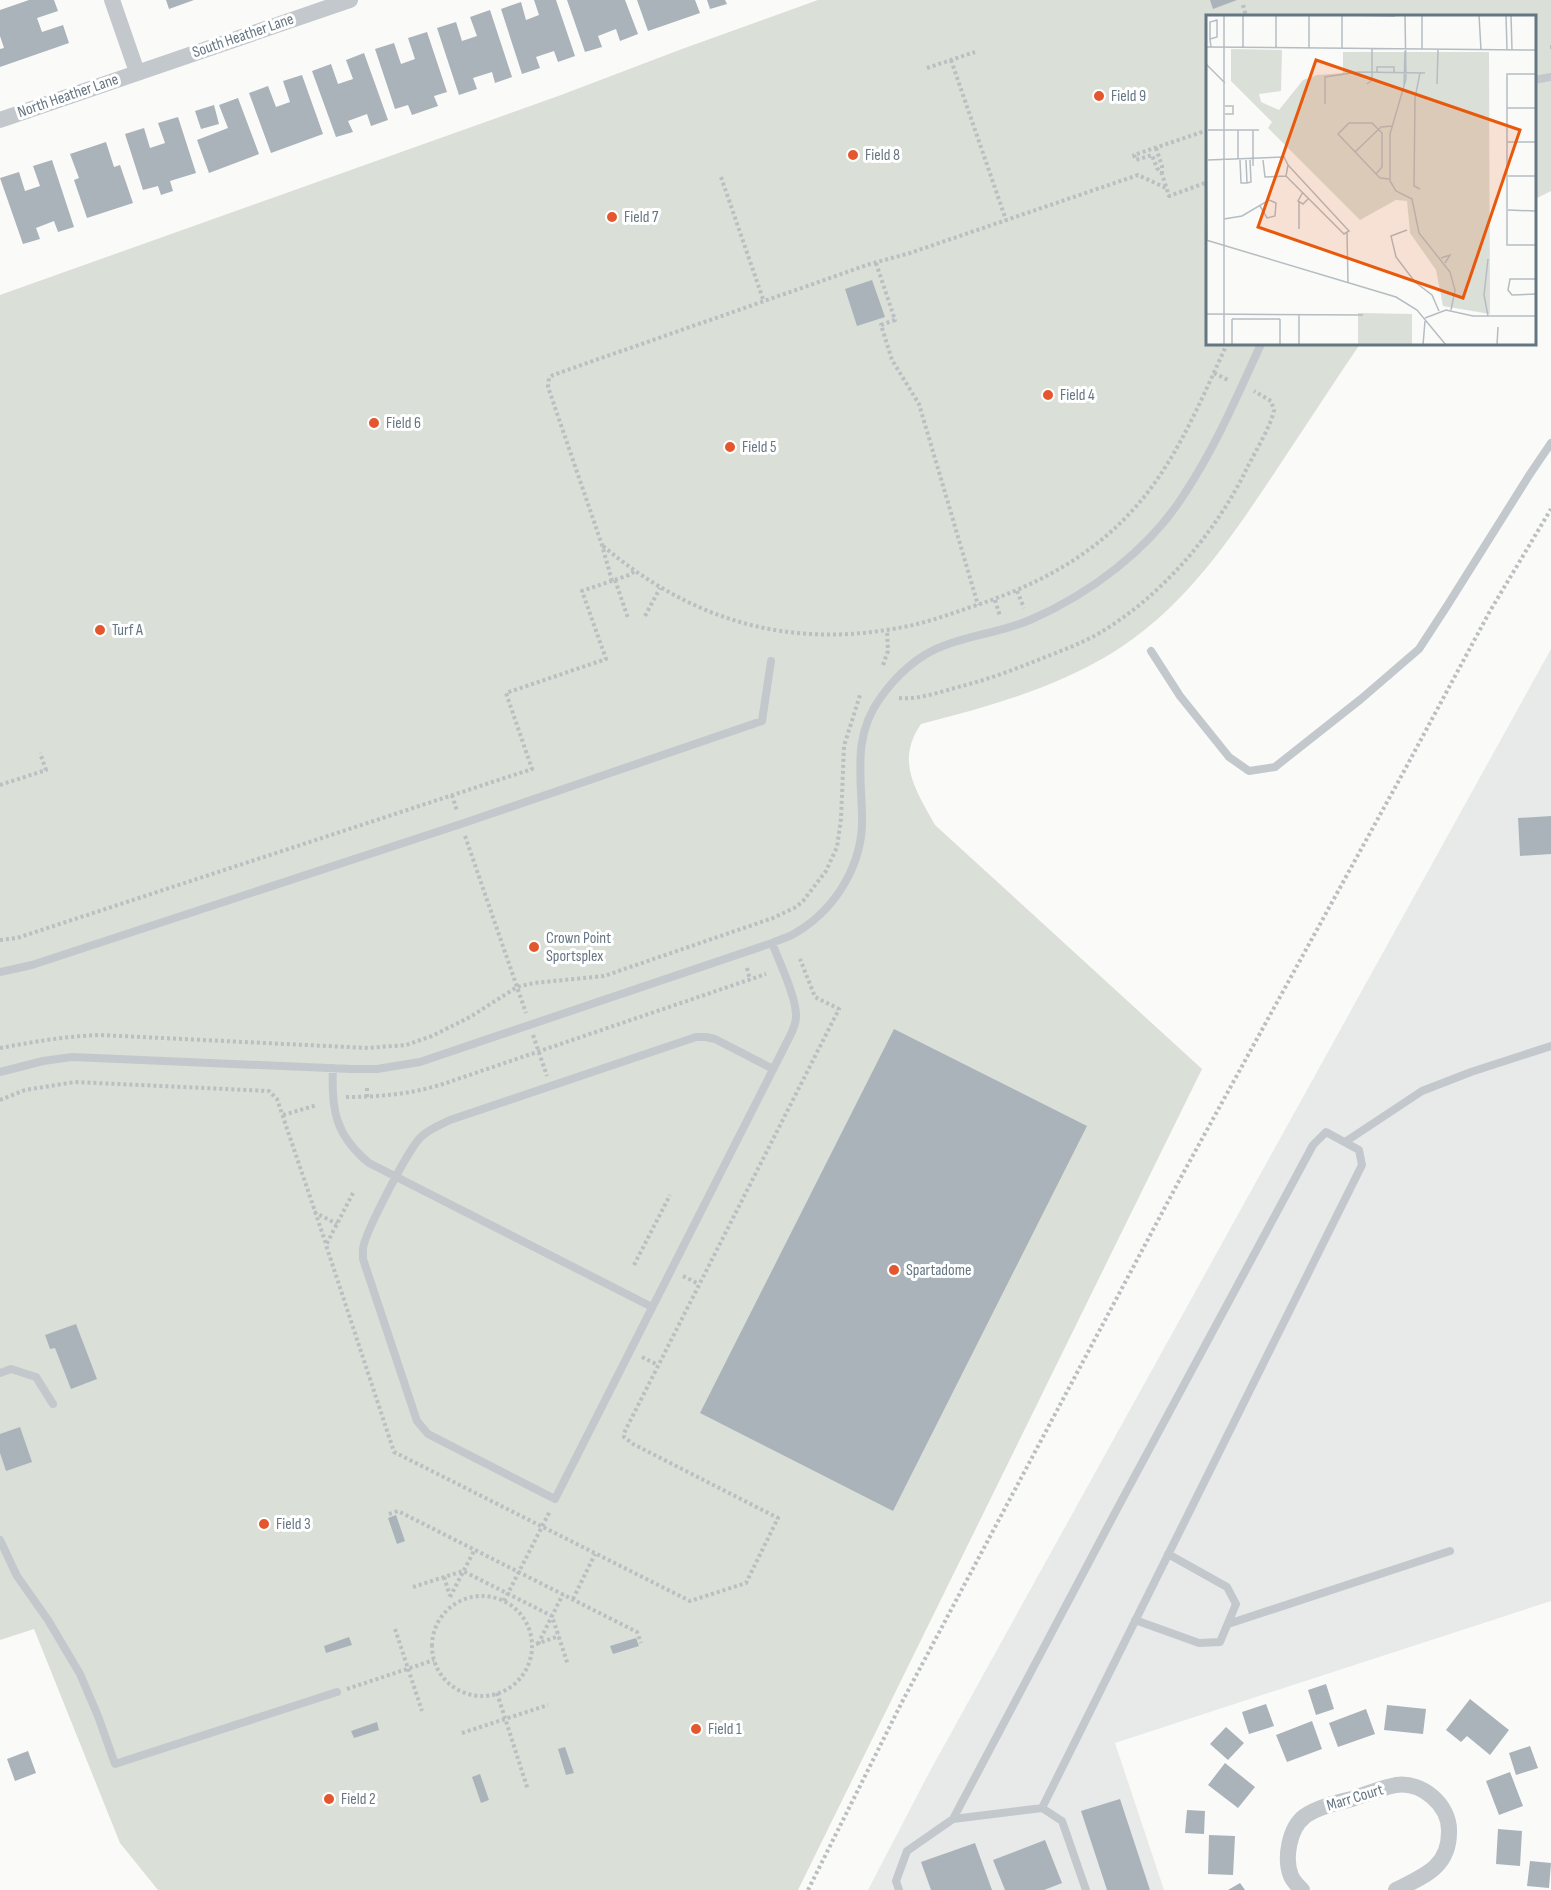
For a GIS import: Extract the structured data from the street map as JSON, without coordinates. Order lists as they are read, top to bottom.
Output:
{
  "streets": {
    "street": ["South Heather Lane", "North Heather Lane", "Marr Court"]
  },
  "crossings": [
    ["South Heather Lane", "North Heather Lane"]
  ],
  "places": [
    "Field 9",
    "Field 8",
    "Field 7",
    "Field 4",
    "Field 6",
    "Field 5",
    "Turf A",
    "Crown Point Sportsplex",
    "Spartadome",
    "Field 3",
    "Field 1",
    "Field 2"
  ]
}
